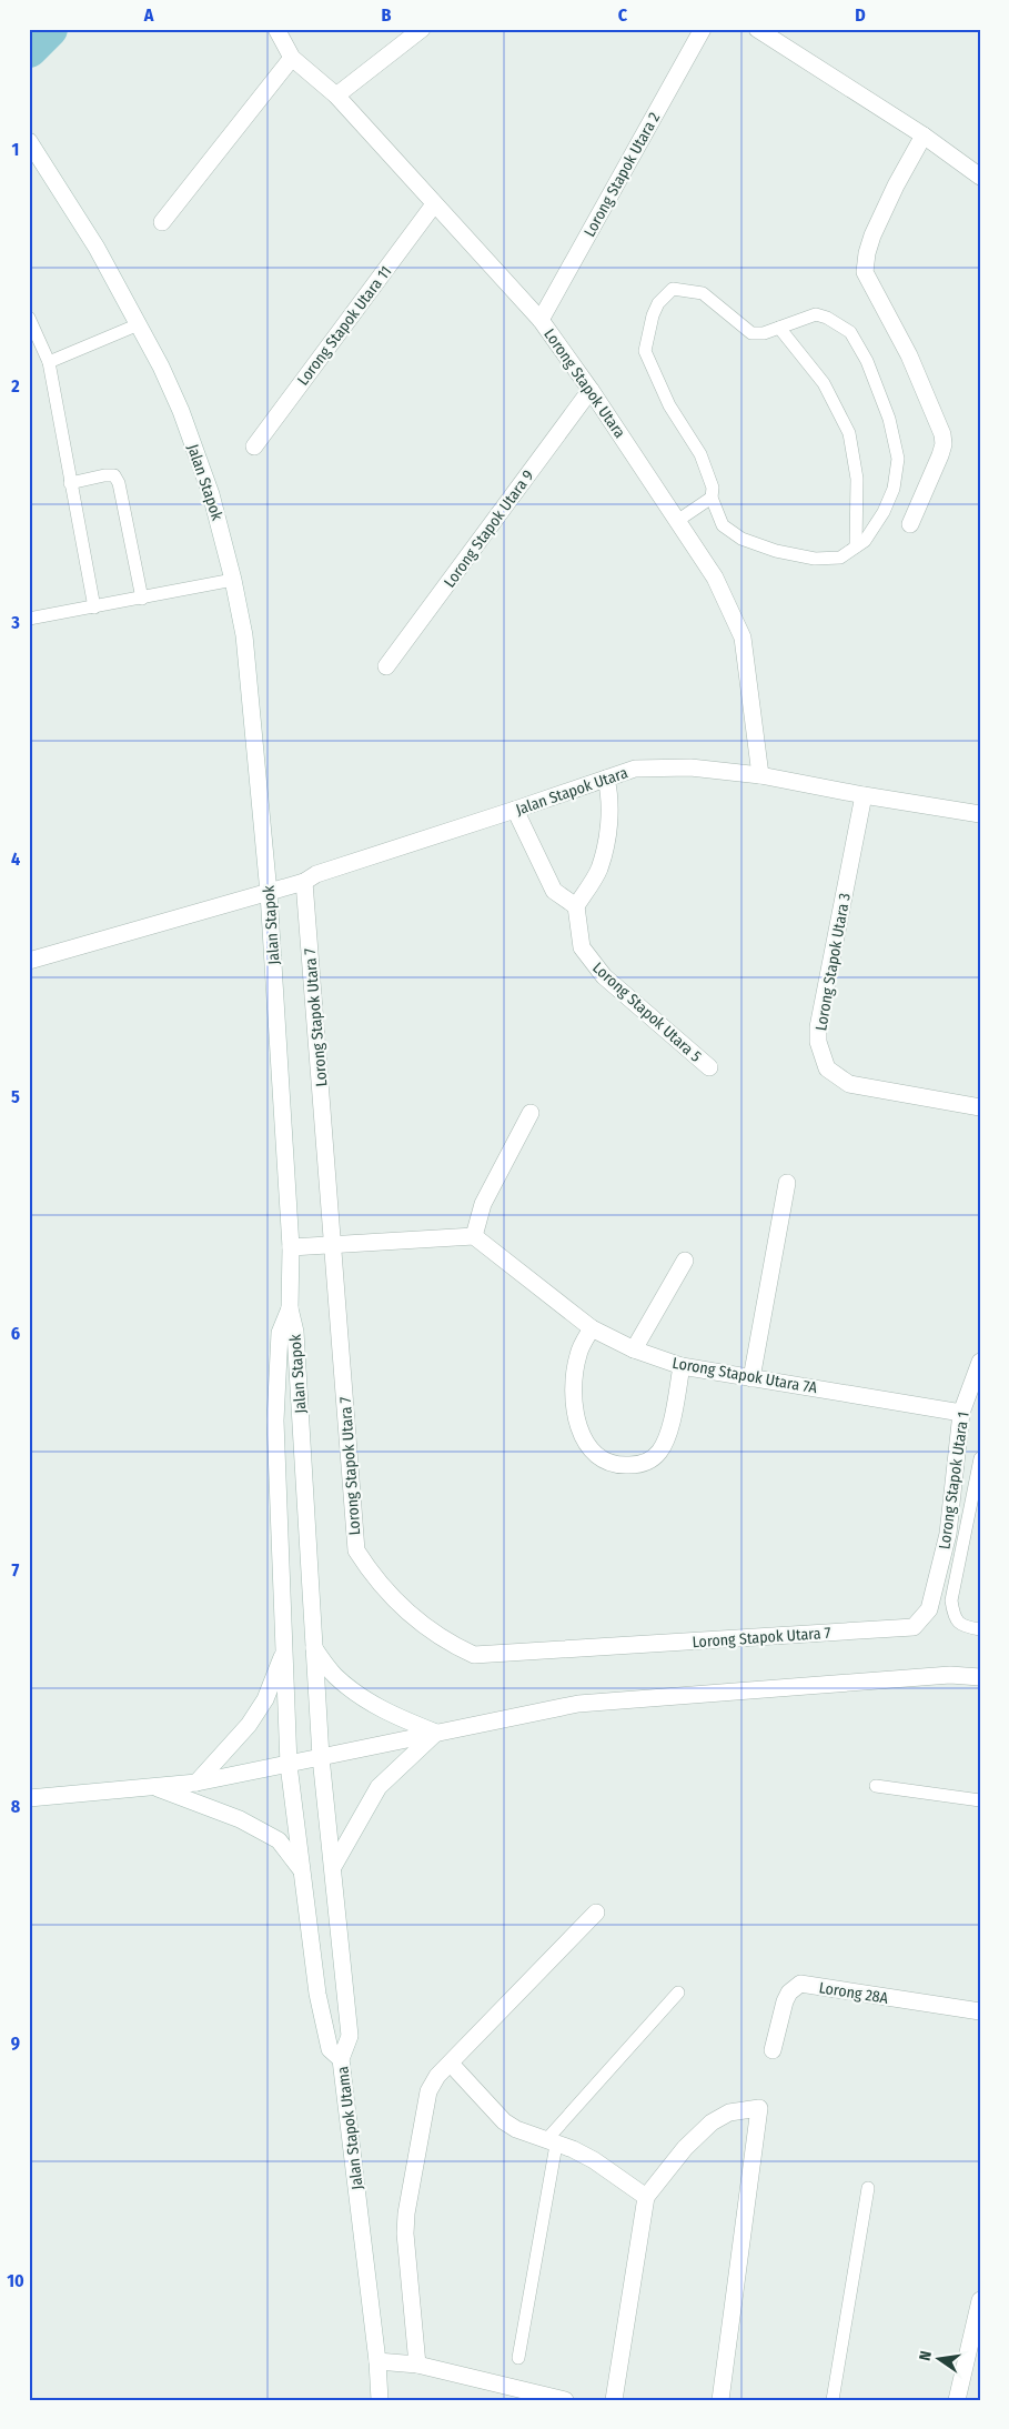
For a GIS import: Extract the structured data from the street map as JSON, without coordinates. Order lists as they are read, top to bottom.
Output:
{
  "streets": {
    "street": [
      "Lorong Stapok Utara 2",
      "Lorong Stapok Utara 11",
      "Lorong Stapok Utara",
      "Jalan Stapok",
      "Lorong Stapok Utara 9",
      "Jalan Stapok Utara",
      "Lorong Stapok Utara 3",
      "Lorong Stapok Utara 5",
      "Lorong Stapok Utara 7",
      "Lorong Stapok Utara 7A",
      "Lorong Stapok Utara 1",
      "Lorong 28A",
      "Jalan Stapok Utama"
    ]
  },
  "crossings": [
    ["Lorong Stapok Utara 2", "Lorong Stapok Utara"],
    ["Lorong Stapok Utara 11", "Lorong Stapok Utara"],
    ["Lorong Stapok Utara", "Lorong Stapok Utara 9"],
    ["Lorong Stapok Utara", "Jalan Stapok Utara"],
    ["Jalan Stapok", "Jalan Stapok Utara"],
    ["Jalan Stapok", "Jalan Stapok Utama"],
    ["Jalan Stapok Utara", "Lorong Stapok Utara 3"],
    ["Jalan Stapok Utara", "Lorong Stapok Utara 7"],
    ["Lorong Stapok Utara 7", "Lorong Stapok Utara 1"],
    ["Lorong Stapok Utara 7A", "Lorong Stapok Utara 1"]
  ],
  "north": "left",
  "grid": {
    "columns": [
      "A",
      "B",
      "C",
      "D"
    ],
    "rows": [
      "1",
      "2",
      "3",
      "4",
      "5",
      "6",
      "7",
      "8",
      "9",
      "10"
    ]
  }
}
